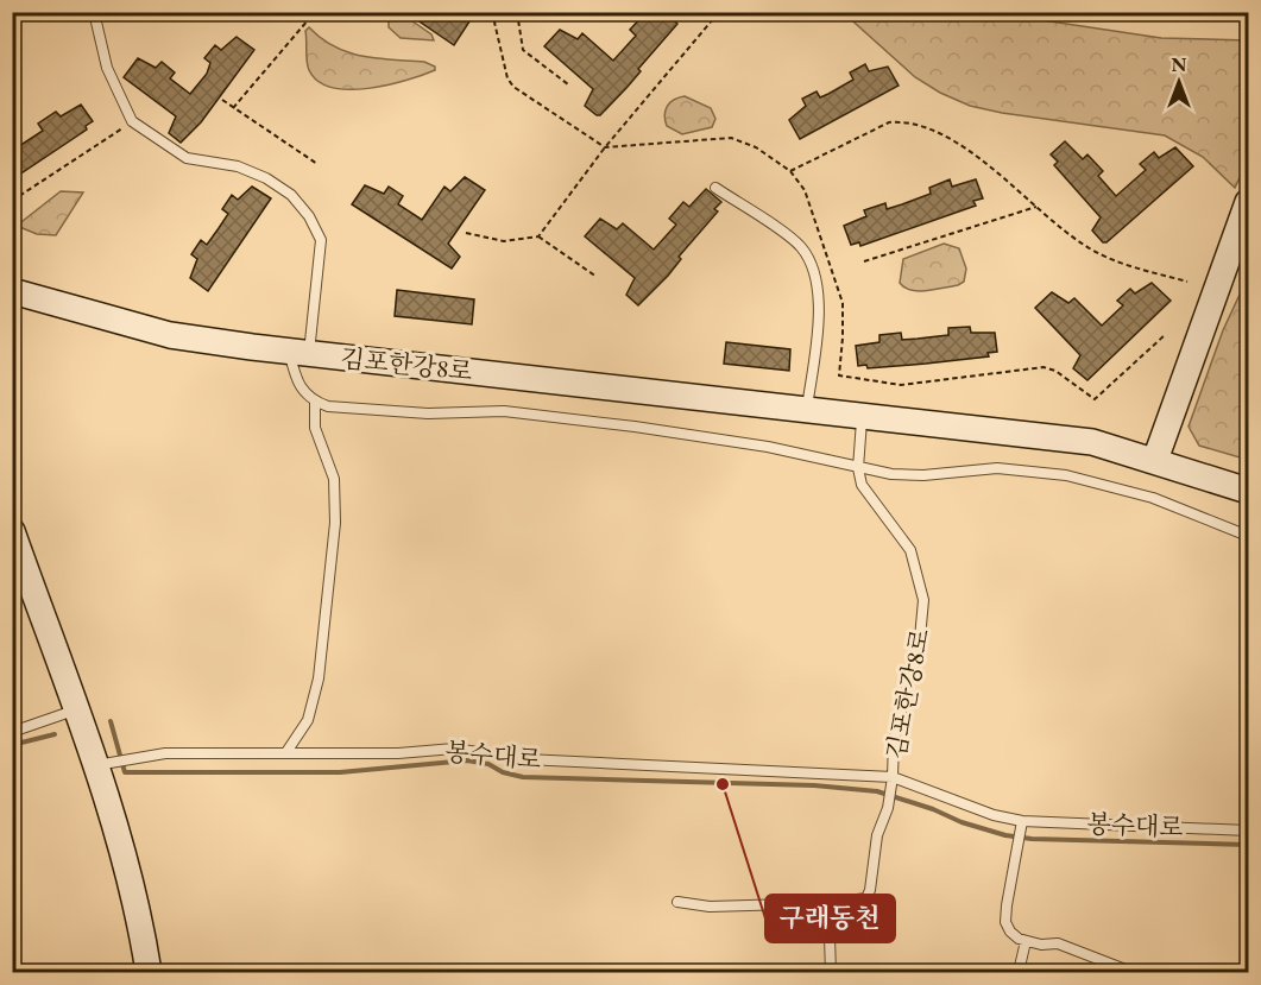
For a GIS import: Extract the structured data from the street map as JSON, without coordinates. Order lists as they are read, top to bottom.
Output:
{
  "streets": {
    "street": ["김포한강8로"],
    "lane": ["봉수대로"]
  },
  "crossings": [
    ["김포한강8로", "봉수대로"]
  ],
  "places": ["구래동천"],
  "north": "top"
}
